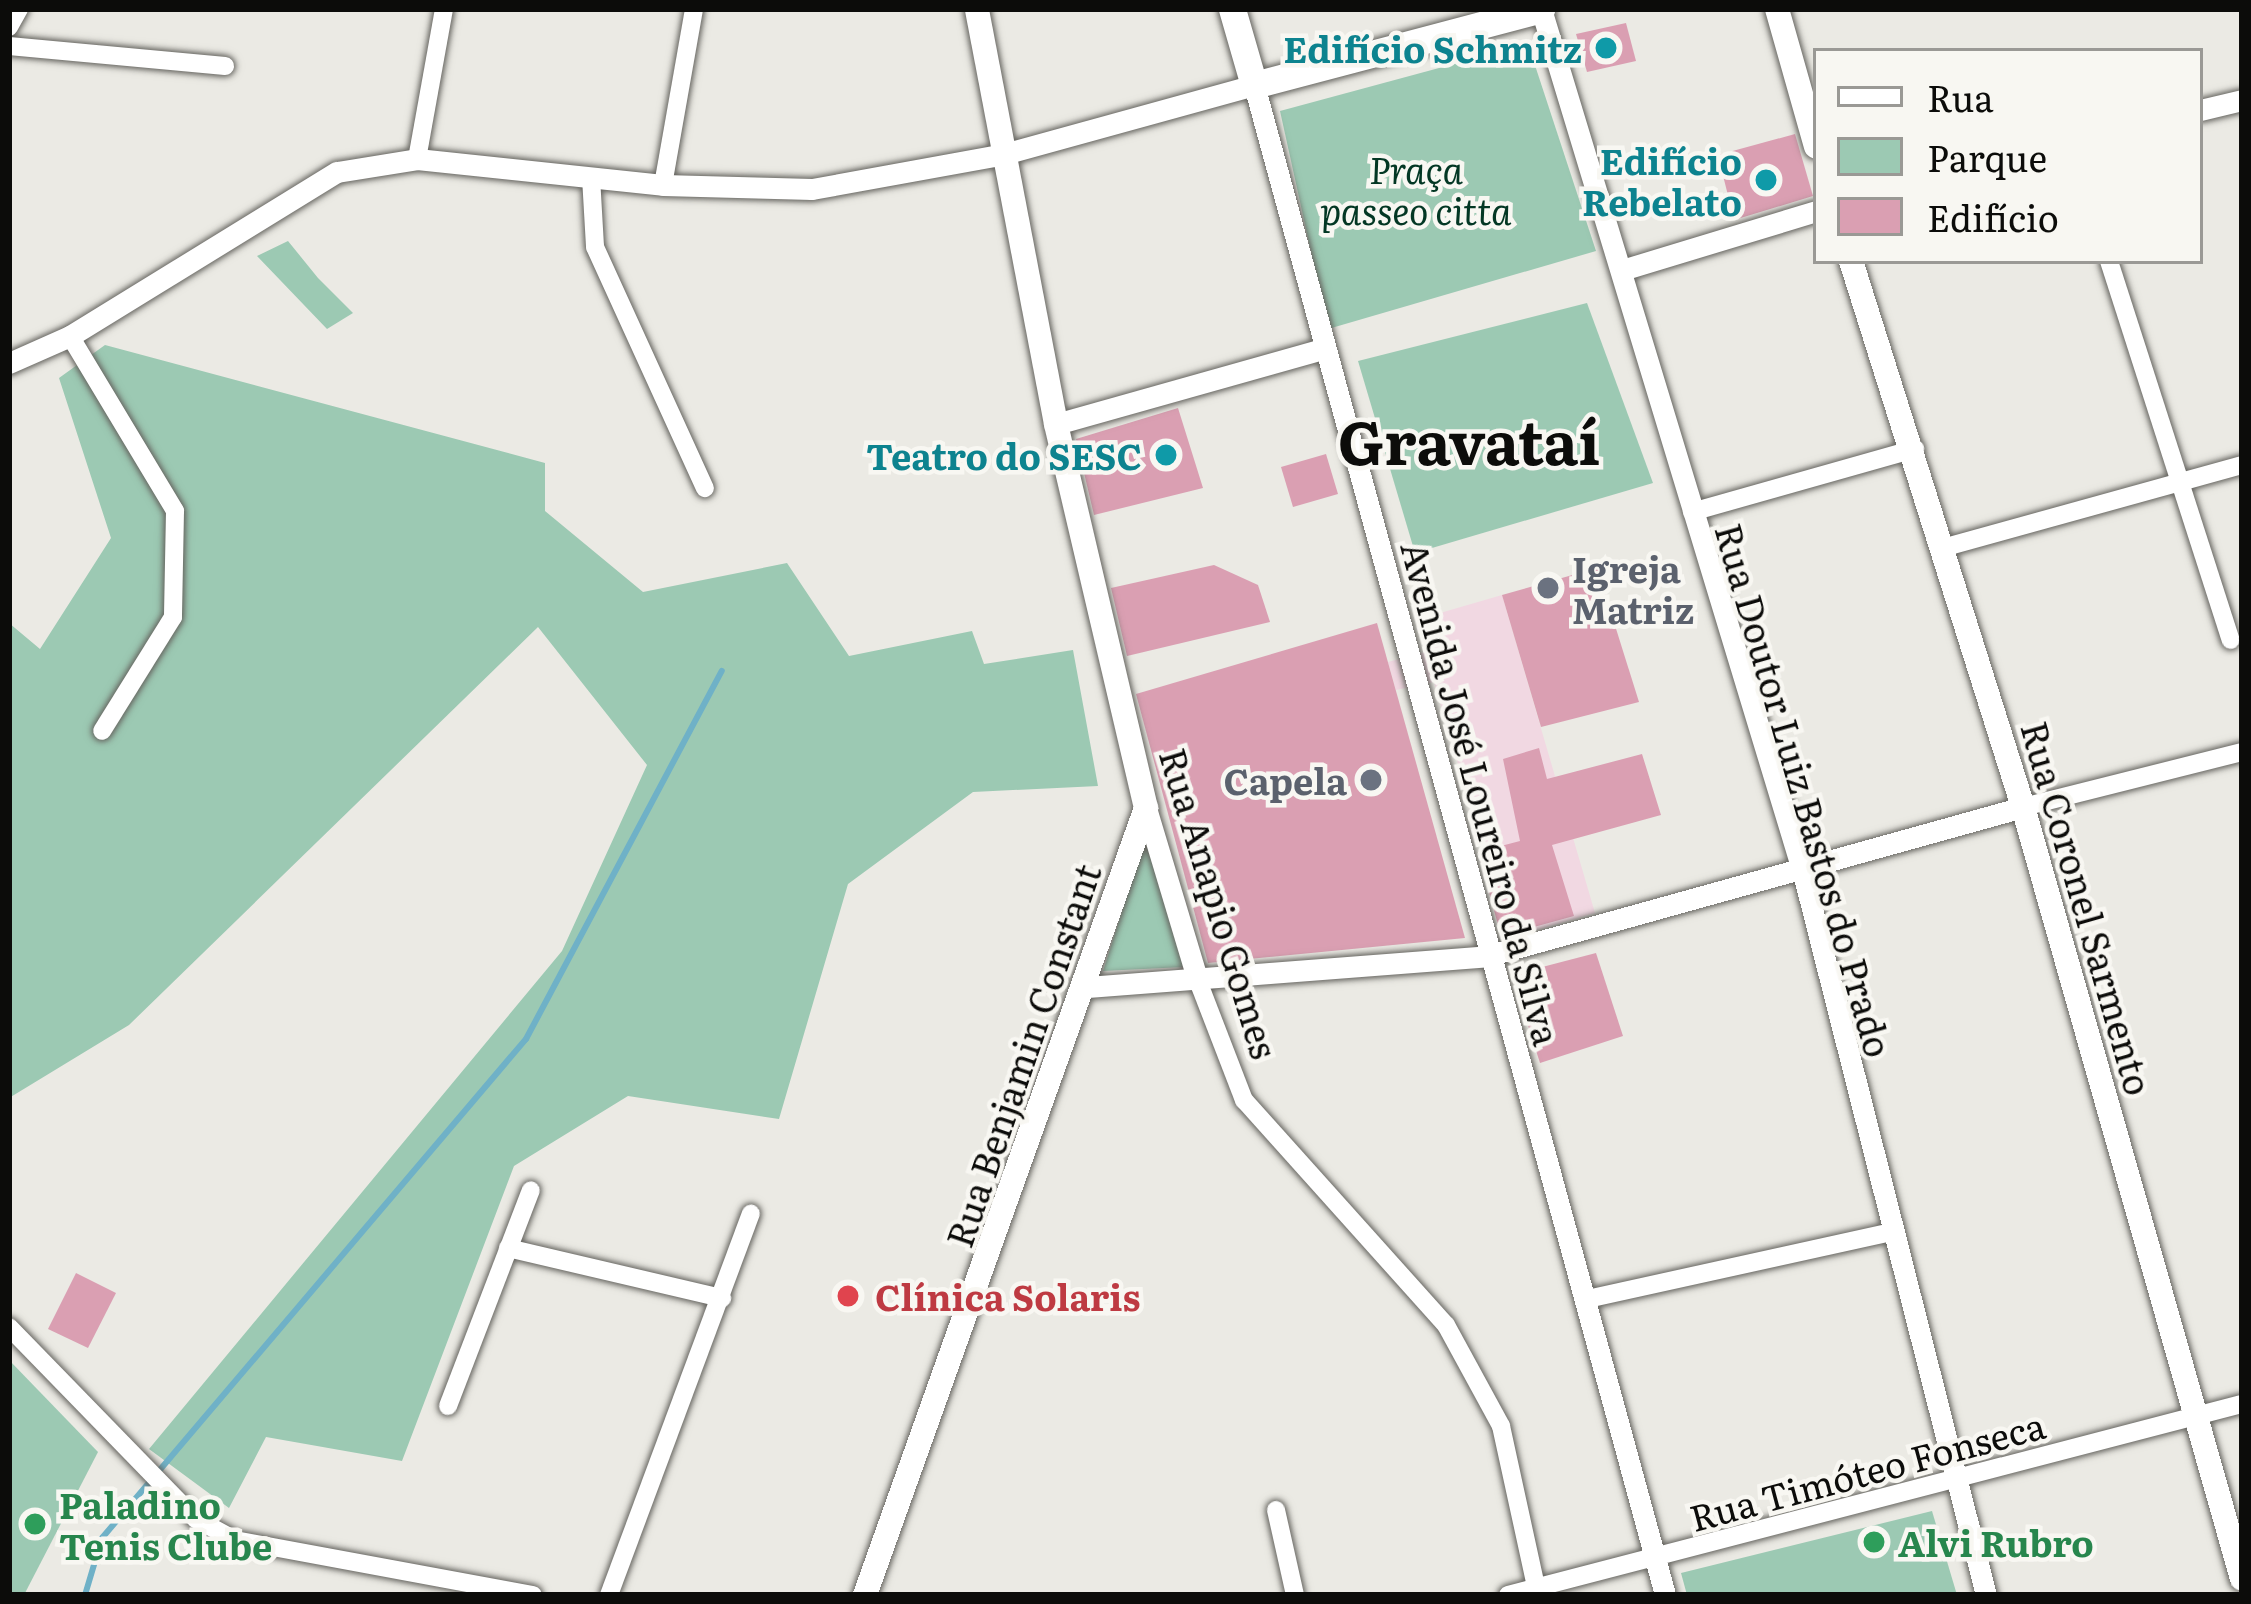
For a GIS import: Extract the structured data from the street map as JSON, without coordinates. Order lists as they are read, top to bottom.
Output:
{
  "streets": {
    "main road": [
      "Avenida José Loureiro da Silva",
      "Rua Anapio Gomes",
      "Rua Coronel Sarmento",
      "Rua Benjamin Constant"
    ],
    "street": ["Rua Doutor Luiz Bastos do Prado", "Rua Timóteo Fonseca"]
  },
  "crossings": [
    ["Rua Doutor Luiz Bastos do Prado", "Rua Timóteo Fonseca"],
    ["Avenida José Loureiro da Silva", "Rua Timóteo Fonseca"],
    ["Rua Anapio Gomes", "Rua Benjamin Constant"],
    ["Rua Anapio Gomes", "Rua Timóteo Fonseca"],
    ["Rua Coronel Sarmento", "Rua Timóteo Fonseca"]
  ],
  "districts": ["Gravataí"],
  "parks": ["Praça passeo citta"],
  "places": [
    "Edifício Schmitz",
    "Edifício Rebelato",
    "Teatro do SESC",
    "Igreja Matriz",
    "Capela",
    "Clínica Solaris",
    "Paladino Tenis Clube",
    "Alvi Rubro"
  ],
  "legend": ["Rua", "Parque", "Edifício"]
}
